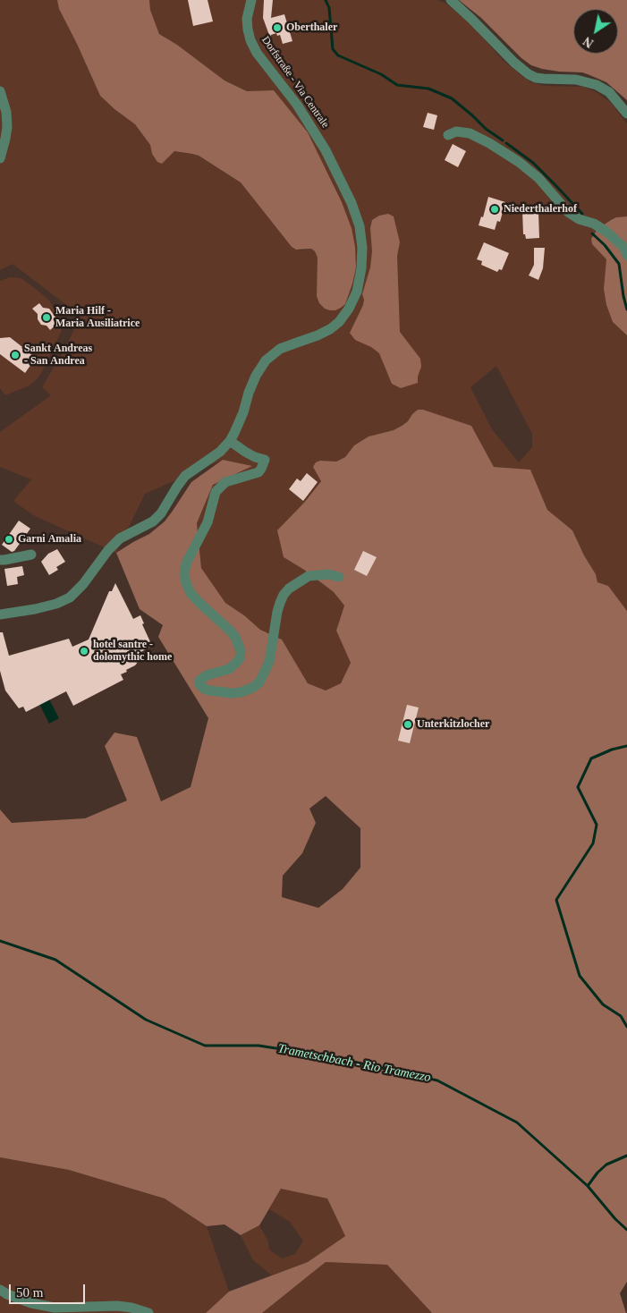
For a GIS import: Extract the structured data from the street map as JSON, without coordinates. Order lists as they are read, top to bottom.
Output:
{
  "streets": {
    "street": ["Dorfstraße - Via Centrale"]
  },
  "water": ["Trametschbach - Rio Tramezzo"],
  "places": [
    "Oberthaler",
    "Niederthalerhof",
    "Maria Hilf - Maria Ausiliatrice",
    "Sankt Andreas - San Andrea",
    "Garni Amalia",
    "hotel santre - dolomythic home",
    "Unterkitzlocher"
  ],
  "scale_bar": "50 m",
  "north": "bottom left"
}
